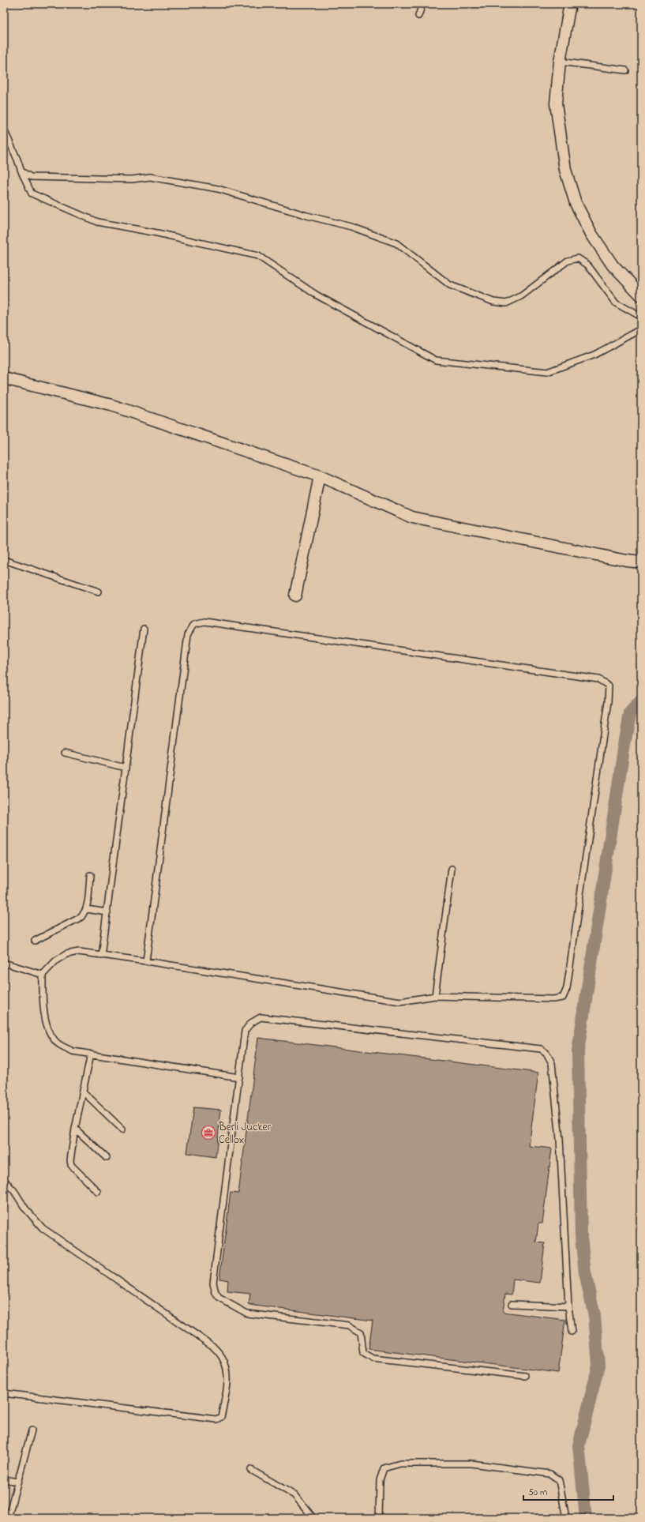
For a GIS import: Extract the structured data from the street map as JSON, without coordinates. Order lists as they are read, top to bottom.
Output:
{
  "places": {
    "office": ["Berli Jucker Cellox"]
  },
  "scale_bar": "50 m"
}
